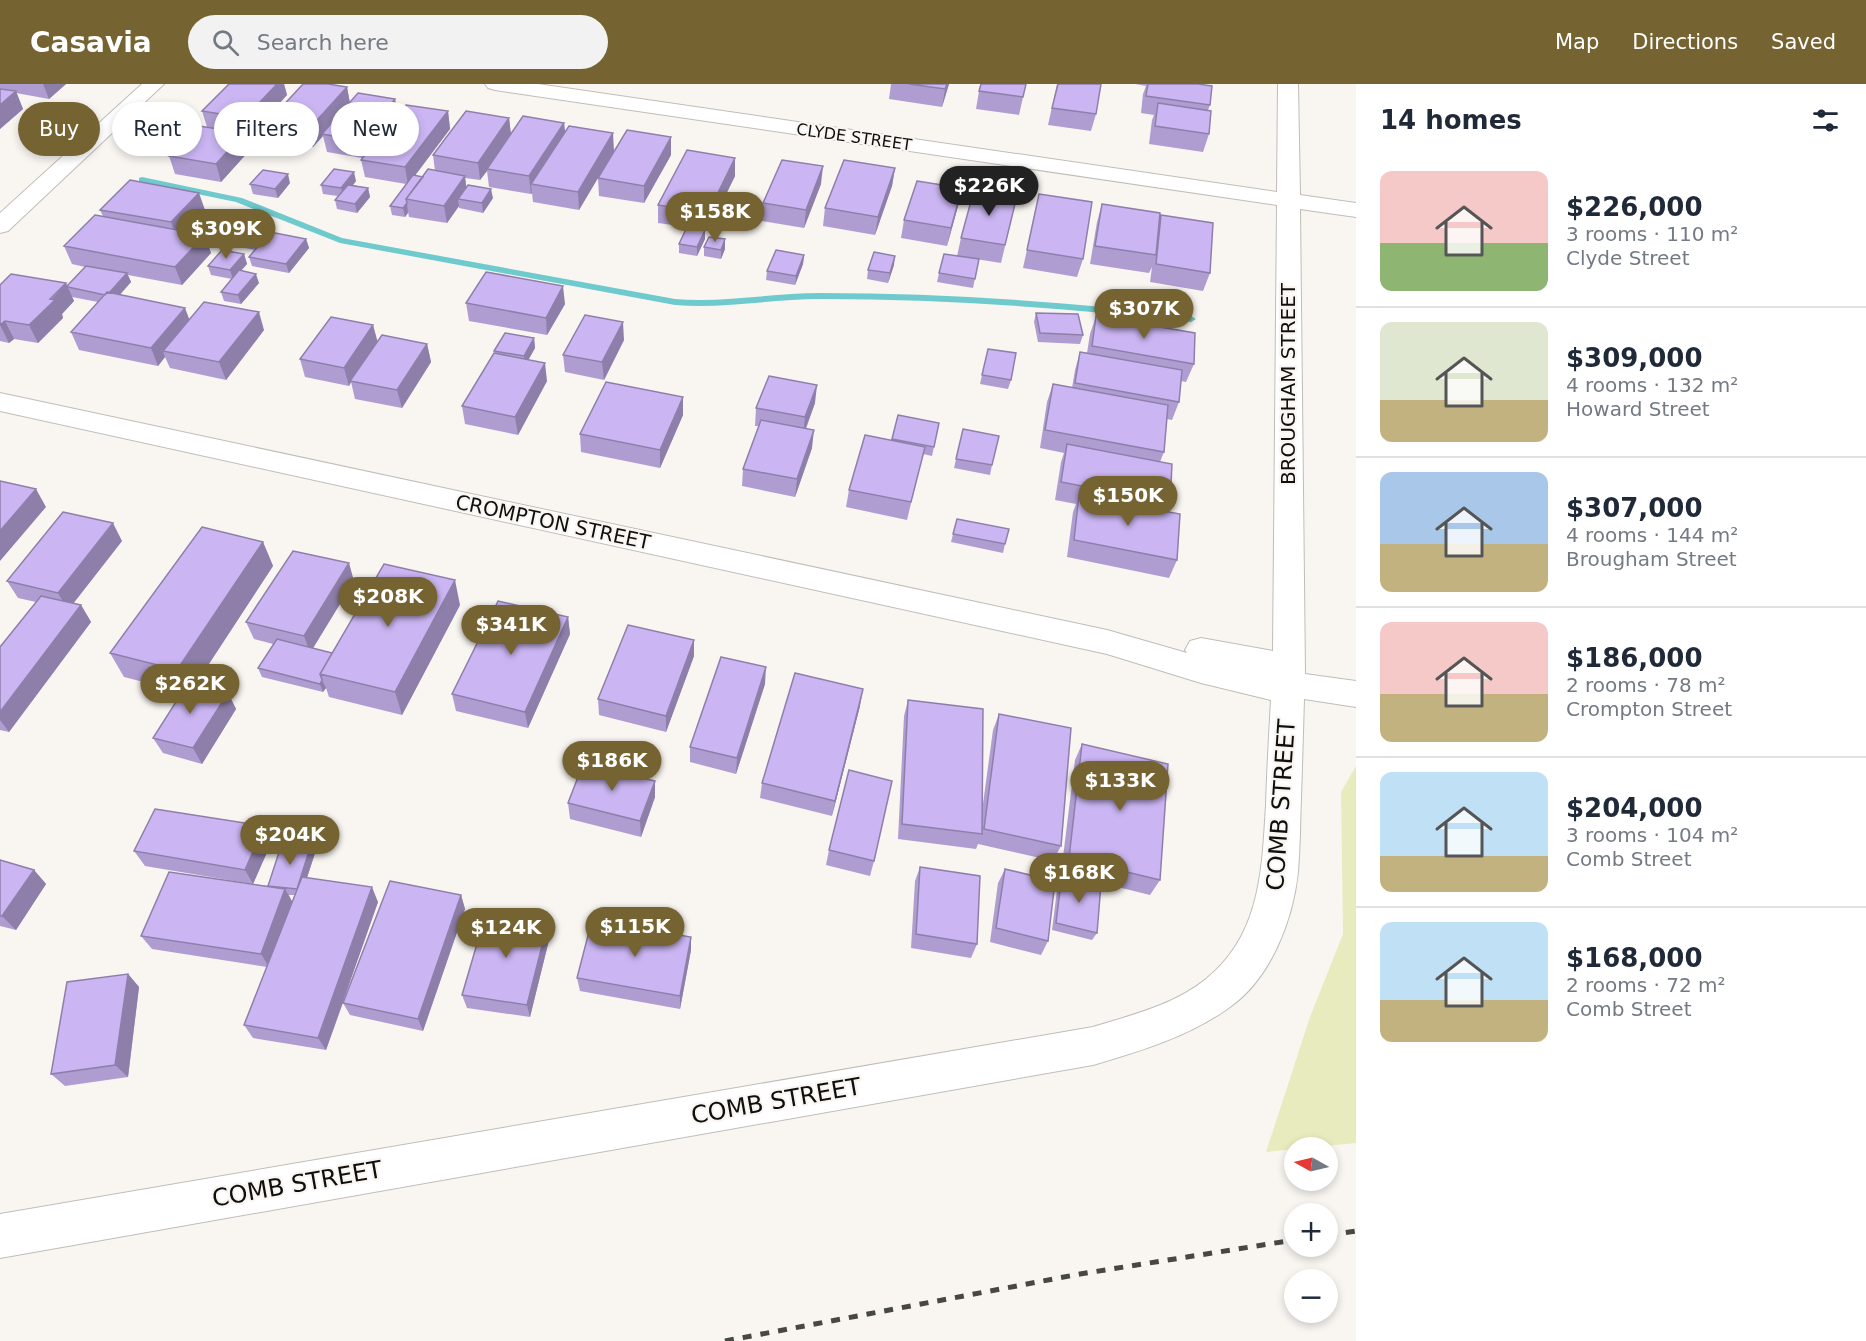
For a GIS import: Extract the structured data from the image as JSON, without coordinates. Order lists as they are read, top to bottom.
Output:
{
  "streets": {
    "street": [
      "CLYDE STREET",
      "BROUGHAM STREET",
      "CROMPTON STREET",
      "COMB STREET"
    ]
  },
  "crossings": [
    ["CLYDE STREET", "BROUGHAM STREET"],
    ["BROUGHAM STREET", "CROMPTON STREET"],
    ["BROUGHAM STREET", "COMB STREET"],
    ["CROMPTON STREET", "COMB STREET"]
  ],
  "north": "left",
  "page": {
    "header": "Casavia",
    "search": "Search here",
    "nav": ["Map", "Directions", "Saved"],
    "heading": "14 homes",
    "chip": [
      "Buy",
      "Rent",
      "Filters",
      "New"
    ],
    "list": [
      {
        "name": "$226,000",
        "note": "3 rooms · 110 m² · Clyde Street"
      },
      {
        "name": "$309,000",
        "note": "4 rooms · 132 m² · Howard Street"
      },
      {
        "name": "$307,000",
        "note": "4 rooms · 144 m² · Brougham Street"
      },
      {
        "name": "$186,000",
        "note": "2 rooms · 78 m² · Crompton Street"
      },
      {
        "name": "$204,000",
        "note": "3 rooms · 104 m² · Comb Street"
      },
      {
        "name": "$168,000",
        "note": "2 rooms · 72 m² · Comb Street"
      }
    ],
    "price": [
      "$226K",
      "$158K",
      "$309K",
      "$307K",
      "$150K",
      "$208K",
      "$341K",
      "$262K",
      "$186K",
      "$133K",
      "$204K",
      "$168K",
      "$115K",
      "$124K"
    ],
    "map_buttons": ["+", "−"]
  }
}
